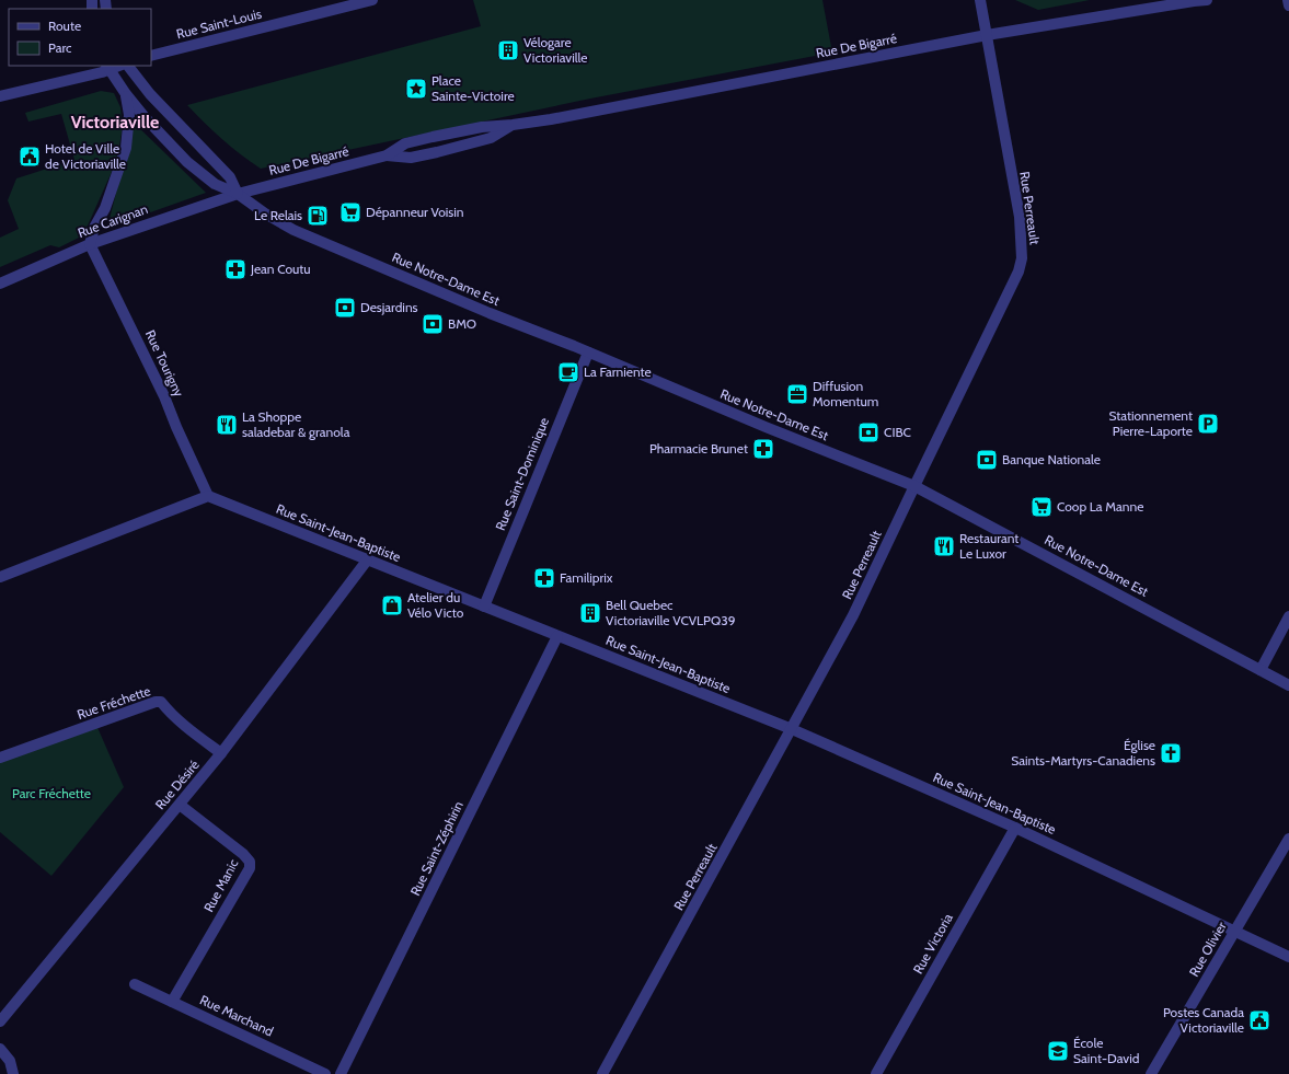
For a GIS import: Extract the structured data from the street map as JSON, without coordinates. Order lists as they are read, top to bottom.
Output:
{
  "streets": {
    "street": [
      "Rue Saint-Louis",
      "Rue De Bigarré",
      "Rue Perreault",
      "Rue Carignan",
      "Rue Notre-Dame Est",
      "Rue Tourigny",
      "Rue Saint-Dominique",
      "Rue Saint-Jean-Baptiste",
      "Rue Fréchette",
      "Rue Désiré",
      "Rue Saint-Zéphirin",
      "Rue Manic",
      "Rue Victoria",
      "Rue Olivier",
      "Rue Marchand"
    ]
  },
  "crossings": [
    ["Rue De Bigarré", "Rue Perreault"],
    ["Rue De Bigarré", "Rue Carignan"],
    ["Rue De Bigarré", "Rue Notre-Dame Est"],
    ["Rue Perreault", "Rue Notre-Dame Est"],
    ["Rue Perreault", "Rue Saint-Jean-Baptiste"],
    ["Rue Carignan", "Rue Notre-Dame Est"],
    ["Rue Carignan", "Rue Tourigny"],
    ["Rue Notre-Dame Est", "Rue Saint-Dominique"],
    ["Rue Tourigny", "Rue Saint-Jean-Baptiste"],
    ["Rue Saint-Dominique", "Rue Saint-Jean-Baptiste"],
    ["Rue Saint-Jean-Baptiste", "Rue Désiré"],
    ["Rue Saint-Jean-Baptiste", "Rue Saint-Zéphirin"],
    ["Rue Saint-Jean-Baptiste", "Rue Victoria"],
    ["Rue Saint-Jean-Baptiste", "Rue Olivier"],
    ["Rue Fréchette", "Rue Désiré"],
    ["Rue Désiré", "Rue Manic"],
    ["Rue Manic", "Rue Marchand"]
  ],
  "districts": ["Victoriaville"],
  "parks": ["Parc Fréchette"],
  "places": {
    "building": ["Vélogare Victoriaville", "Bell Quebec Victoriaville VCVLPQ39"],
    "place": ["Place Sainte-Victoire"],
    "public building": ["Hotel de Ville de Victoriaville", "Postes Canada Victoriaville"],
    "supermarket": ["Dépanneur Voisin", "Coop La Manne"],
    "fuel station": ["Le Relais"],
    "pharmacy": ["Jean Coutu", "Pharmacie Brunet", "Familiprix"],
    "bank": [
      "Desjardins",
      "BMO",
      "CIBC",
      "Banque Nationale"
    ],
    "cafe": ["La Farniente"],
    "office": ["Diffusion Momentum"],
    "parking": ["Stationnement Pierre-Laporte"],
    "restaurant": ["La Shoppe saladebar & granola", "Restaurant Le Luxor"],
    "shop": ["Atelier du Vélo Victo"],
    "church": ["Église Saints-Martyrs-Canadiens"],
    "school or university": ["École Saint-David"]
  },
  "legend": ["Route", "Parc"]
}
